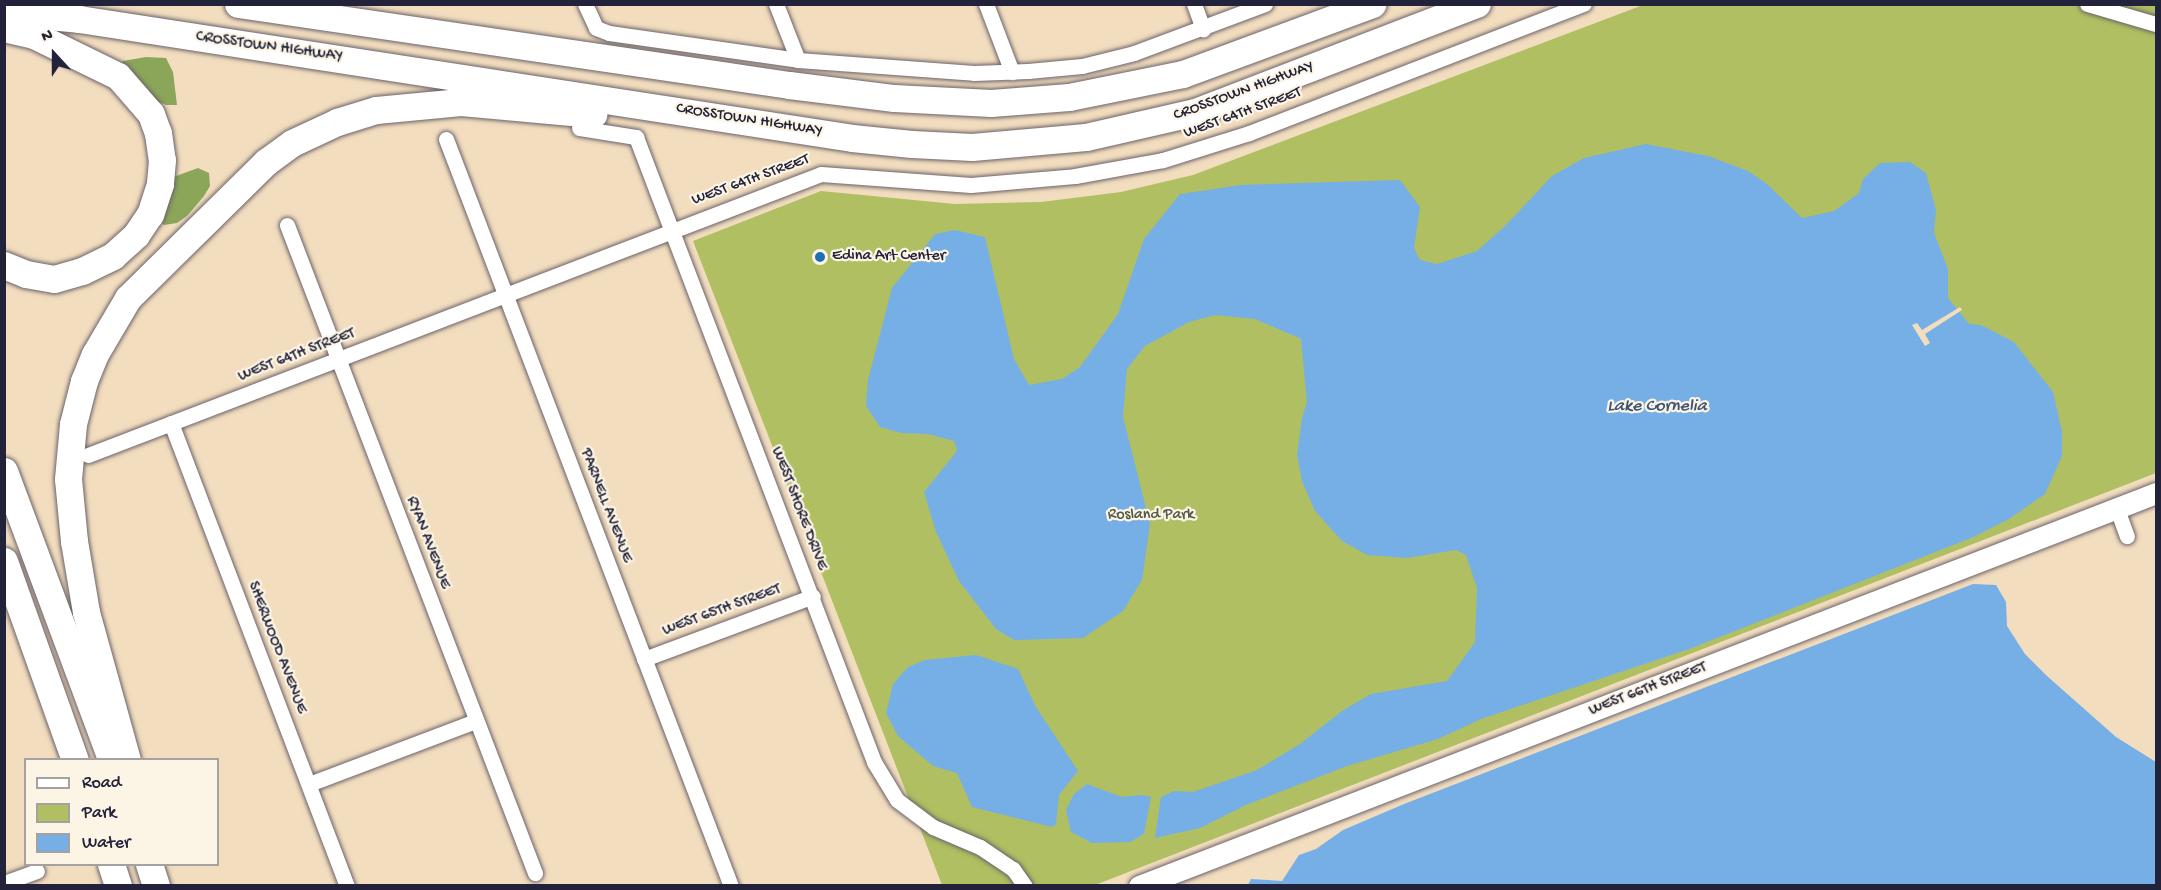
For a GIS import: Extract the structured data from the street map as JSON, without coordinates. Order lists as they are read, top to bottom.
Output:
{
  "streets": {
    "highway": ["CROSSTOWN HIGHWAY"],
    "street": [
      "WEST 64TH STREET",
      "PARNELL AVENUE",
      "WEST SHORE DRIVE",
      "RYAN AVENUE",
      "WEST 65TH STREET",
      "SHERWOOD AVENUE",
      "WEST 66TH STREET"
    ]
  },
  "crossings": [
    ["WEST 64TH STREET", "PARNELL AVENUE"],
    ["WEST 64TH STREET", "WEST SHORE DRIVE"],
    ["WEST 64TH STREET", "RYAN AVENUE"],
    ["WEST 64TH STREET", "SHERWOOD AVENUE"],
    ["PARNELL AVENUE", "WEST 65TH STREET"],
    ["WEST SHORE DRIVE", "WEST 65TH STREET"]
  ],
  "water": ["Lake Cornelia"],
  "parks": ["Rosland Park"],
  "places": ["Edina Art Center"],
  "legend": ["Road", "Park", "Water"],
  "north": "top"
}
